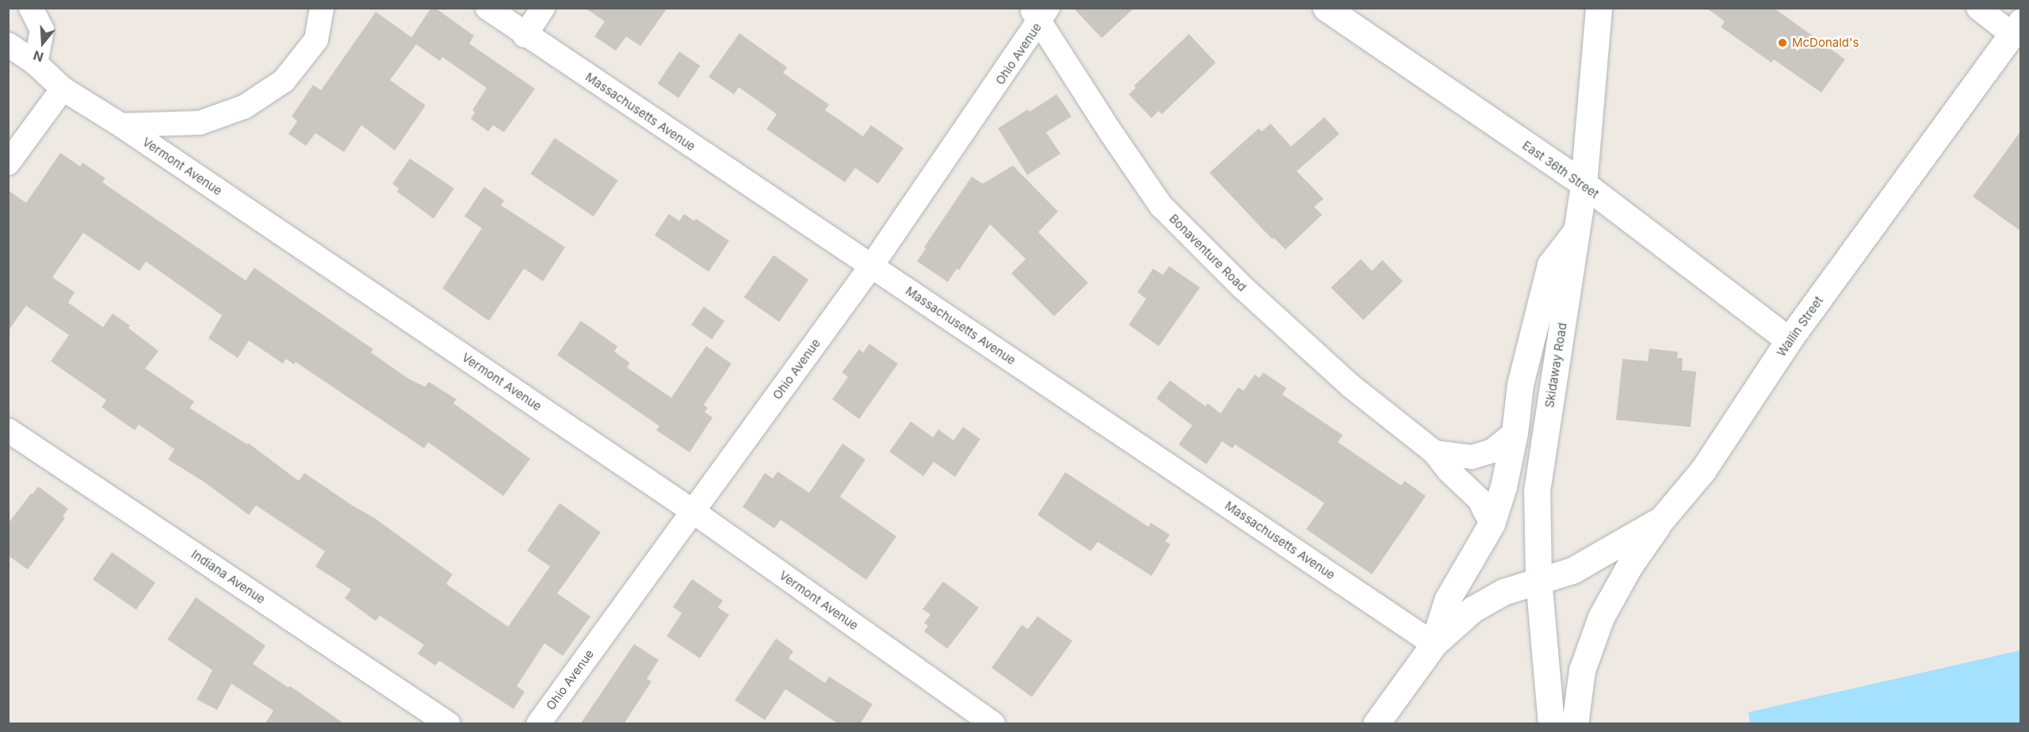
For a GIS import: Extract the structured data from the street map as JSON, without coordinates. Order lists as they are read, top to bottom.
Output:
{
  "streets": {
    "main road": ["East 36th Street", "Wallin Street", "Skidaway Road"],
    "street": [
      "Ohio Avenue",
      "Massachusetts Avenue",
      "Vermont Avenue",
      "Bonaventure Road",
      "Indiana Avenue"
    ]
  },
  "crossings": [
    ["Ohio Avenue", "Massachusetts Avenue"],
    ["Ohio Avenue", "Vermont Avenue"],
    ["Ohio Avenue", "Bonaventure Road"],
    ["Massachusetts Avenue", "Wallin Street"],
    ["East 36th Street", "Wallin Street"],
    ["East 36th Street", "Skidaway Road"],
    ["Wallin Street", "Skidaway Road"]
  ],
  "places": ["McDonald's"],
  "north": "bottom"
}
